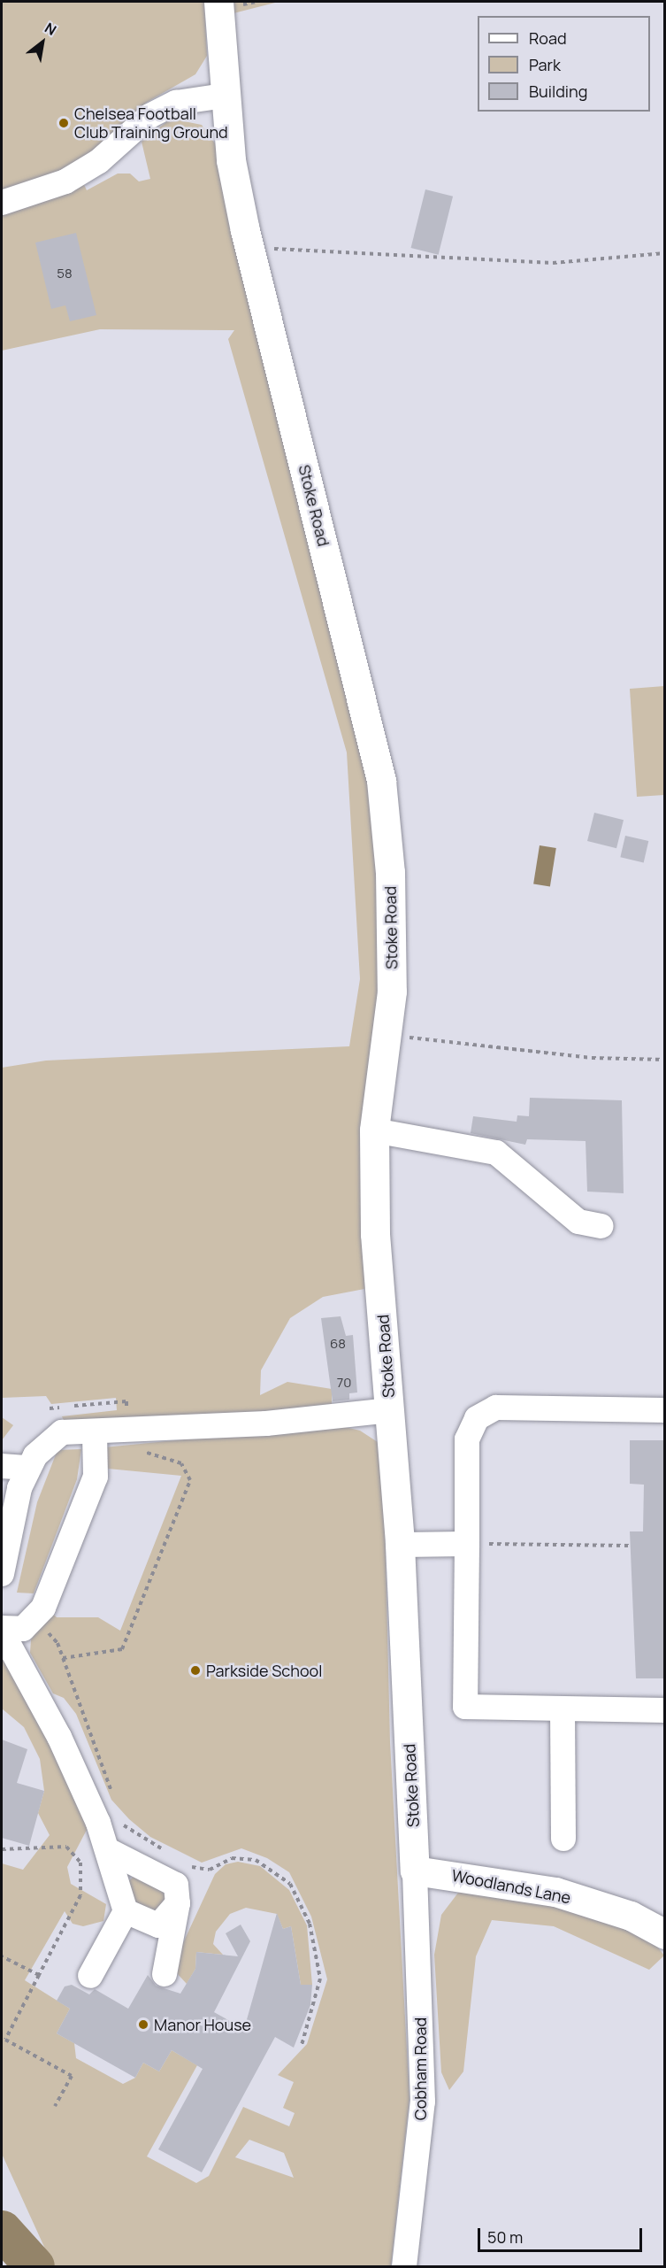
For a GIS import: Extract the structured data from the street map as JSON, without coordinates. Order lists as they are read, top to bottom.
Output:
{
  "streets": {
    "main road": ["Stoke Road", "Woodlands Lane"],
    "street": ["Cobham Road"]
  },
  "crossings": [
    ["Stoke Road", "Woodlands Lane"],
    ["Stoke Road", "Cobham Road"],
    ["Woodlands Lane", "Cobham Road"]
  ],
  "places": ["Chelsea Football Club Training Ground", "Parkside School", "Manor House"],
  "house_numbers": ["58", "68", "70"],
  "legend": ["Road", "Park", "Building"],
  "scale_bar": "50 m",
  "north": "top right"
}
